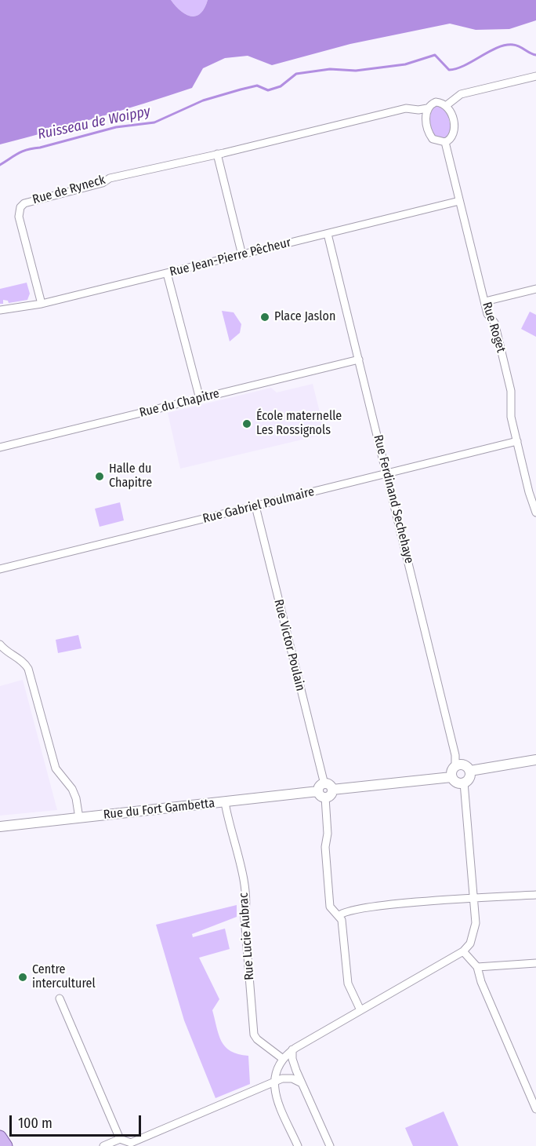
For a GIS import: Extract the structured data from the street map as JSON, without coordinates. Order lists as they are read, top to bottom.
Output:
{
  "streets": {
    "street": [
      "Rue de Ryneck",
      "Rue Jean-Pierre Pêcheur",
      "Rue Roget",
      "Rue du Chapitre",
      "Rue Ferdinand Sechehaye",
      "Rue Gabriel Poulmaire",
      "Rue Victor Poulain",
      "Rue du Fort Gambetta",
      "Rue Lucie Aubrac"
    ]
  },
  "crossings": [
    ["Rue de Ryneck", "Rue Jean-Pierre Pêcheur"],
    ["Rue de Ryneck", "Rue Roget"],
    ["Rue Jean-Pierre Pêcheur", "Rue Roget"],
    ["Rue Jean-Pierre Pêcheur", "Rue Ferdinand Sechehaye"],
    ["Rue Roget", "Rue Gabriel Poulmaire"],
    ["Rue du Chapitre", "Rue Ferdinand Sechehaye"],
    ["Rue Ferdinand Sechehaye", "Rue Gabriel Poulmaire"],
    ["Rue Ferdinand Sechehaye", "Rue du Fort Gambetta"],
    ["Rue Gabriel Poulmaire", "Rue Victor Poulain"],
    ["Rue Victor Poulain", "Rue du Fort Gambetta"],
    ["Rue du Fort Gambetta", "Rue Lucie Aubrac"]
  ],
  "water": ["Ruisseau de Woippy"],
  "places": [
    "Place Jaslon",
    "École maternelle Les Rossignols",
    "Halle du Chapitre",
    "Centre interculturel"
  ],
  "scale_bar": "100 m"
}
